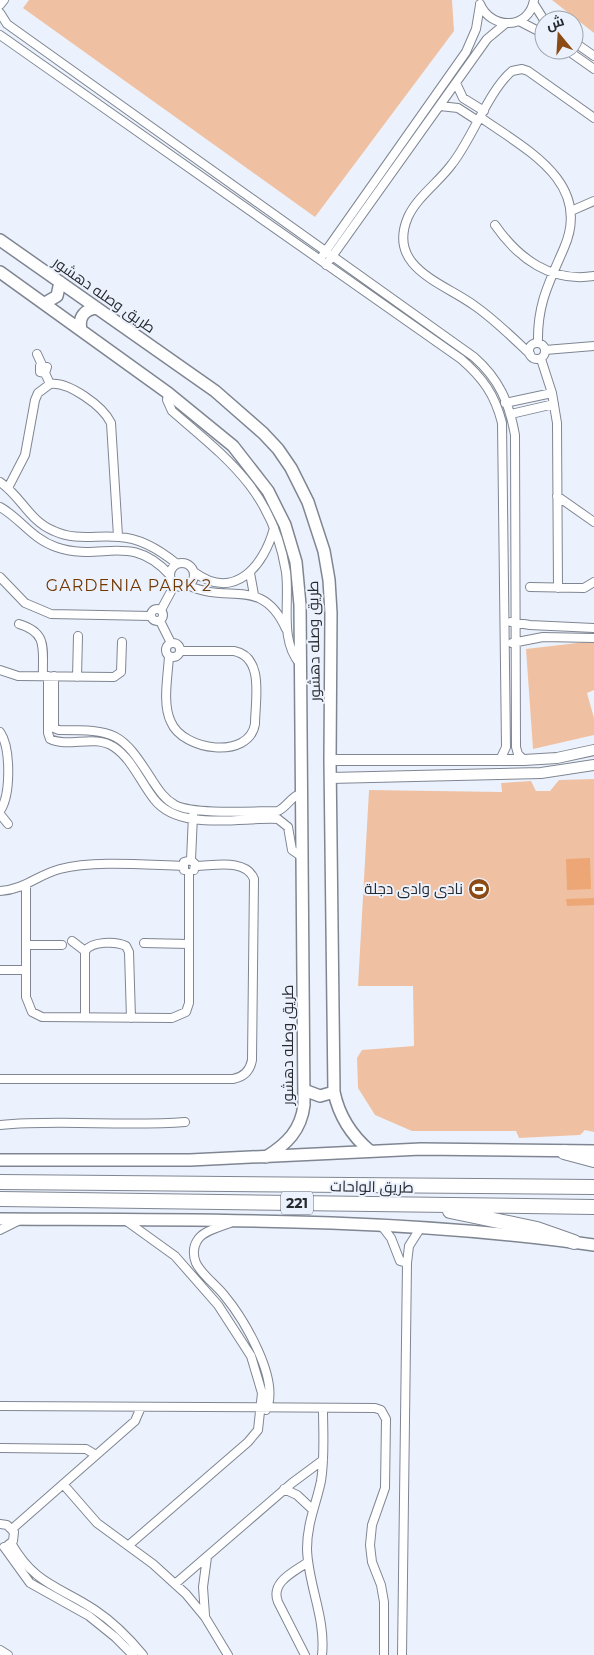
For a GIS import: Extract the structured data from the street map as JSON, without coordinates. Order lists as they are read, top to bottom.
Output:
{
  "streets": {
    "highway": ["طريق الواحات", "221"],
    "main road": ["طريق وصله دهشور"]
  },
  "districts": ["GARDENIA PARK 2"],
  "places": {
    "sports": ["نادى وادى دجلة"]
  },
  "north": "top"
}
